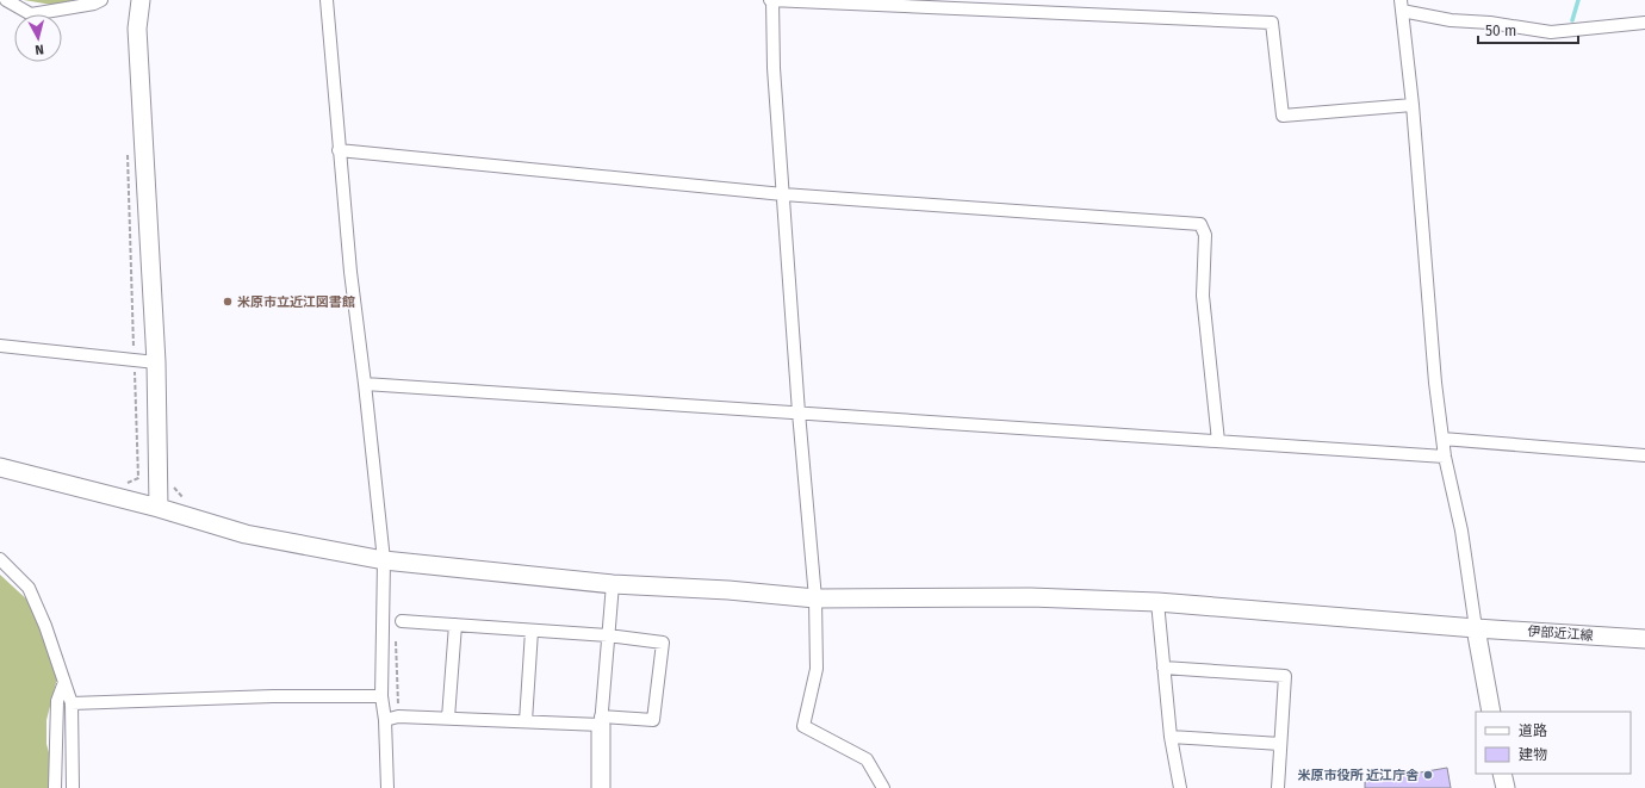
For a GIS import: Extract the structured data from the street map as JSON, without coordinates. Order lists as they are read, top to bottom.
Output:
{
  "streets": {
    "street": ["伊部近江線"]
  },
  "places": ["米原市立近江図書館", "米原市役所 近江庁舎"],
  "legend": ["道路", "建物"],
  "scale_bar": "50 m",
  "north": "bottom"
}
